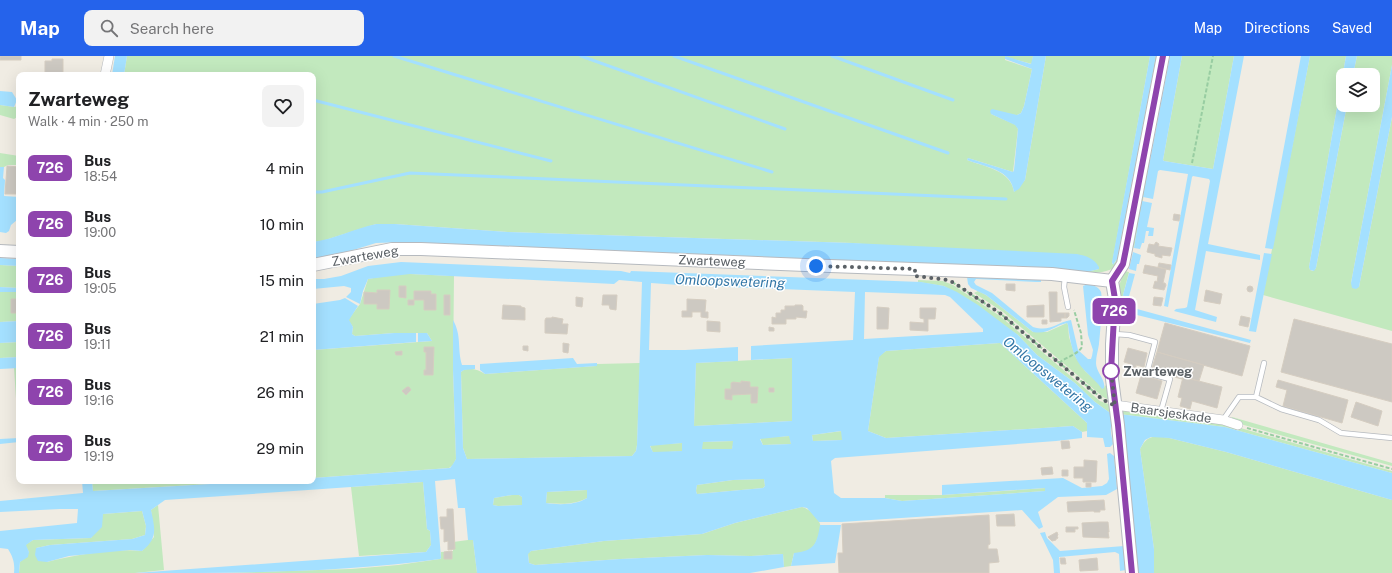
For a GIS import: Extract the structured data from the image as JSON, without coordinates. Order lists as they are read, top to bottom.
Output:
{
  "streets": {
    "street": ["Zwarteweg", "Baarsjeskade"]
  },
  "water": ["Omloopswetering"],
  "places": ["Zwarteweg"],
  "lines": ["bus line 726"],
  "page": {
    "header": "Map",
    "search": "Search here",
    "nav": ["Map", "Directions", "Saved"],
    "on_map": "726",
    "heading": ["Zwarteweg", "Walk · 4 min · 250 m"],
    "list": [
      {
        "mark": "726",
        "name": "Bus",
        "note": "18:54",
        "value": "4 min"
      },
      {
        "mark": "726",
        "name": "Bus",
        "note": "19:00",
        "value": "10 min"
      },
      {
        "mark": "726",
        "name": "Bus",
        "note": "19:05",
        "value": "15 min"
      },
      {
        "mark": "726",
        "name": "Bus",
        "note": "19:11",
        "value": "21 min"
      },
      {
        "mark": "726",
        "name": "Bus",
        "note": "19:16",
        "value": "26 min"
      },
      {
        "mark": "726",
        "name": "Bus",
        "note": "19:19",
        "value": "29 min"
      }
    ]
  }
}
